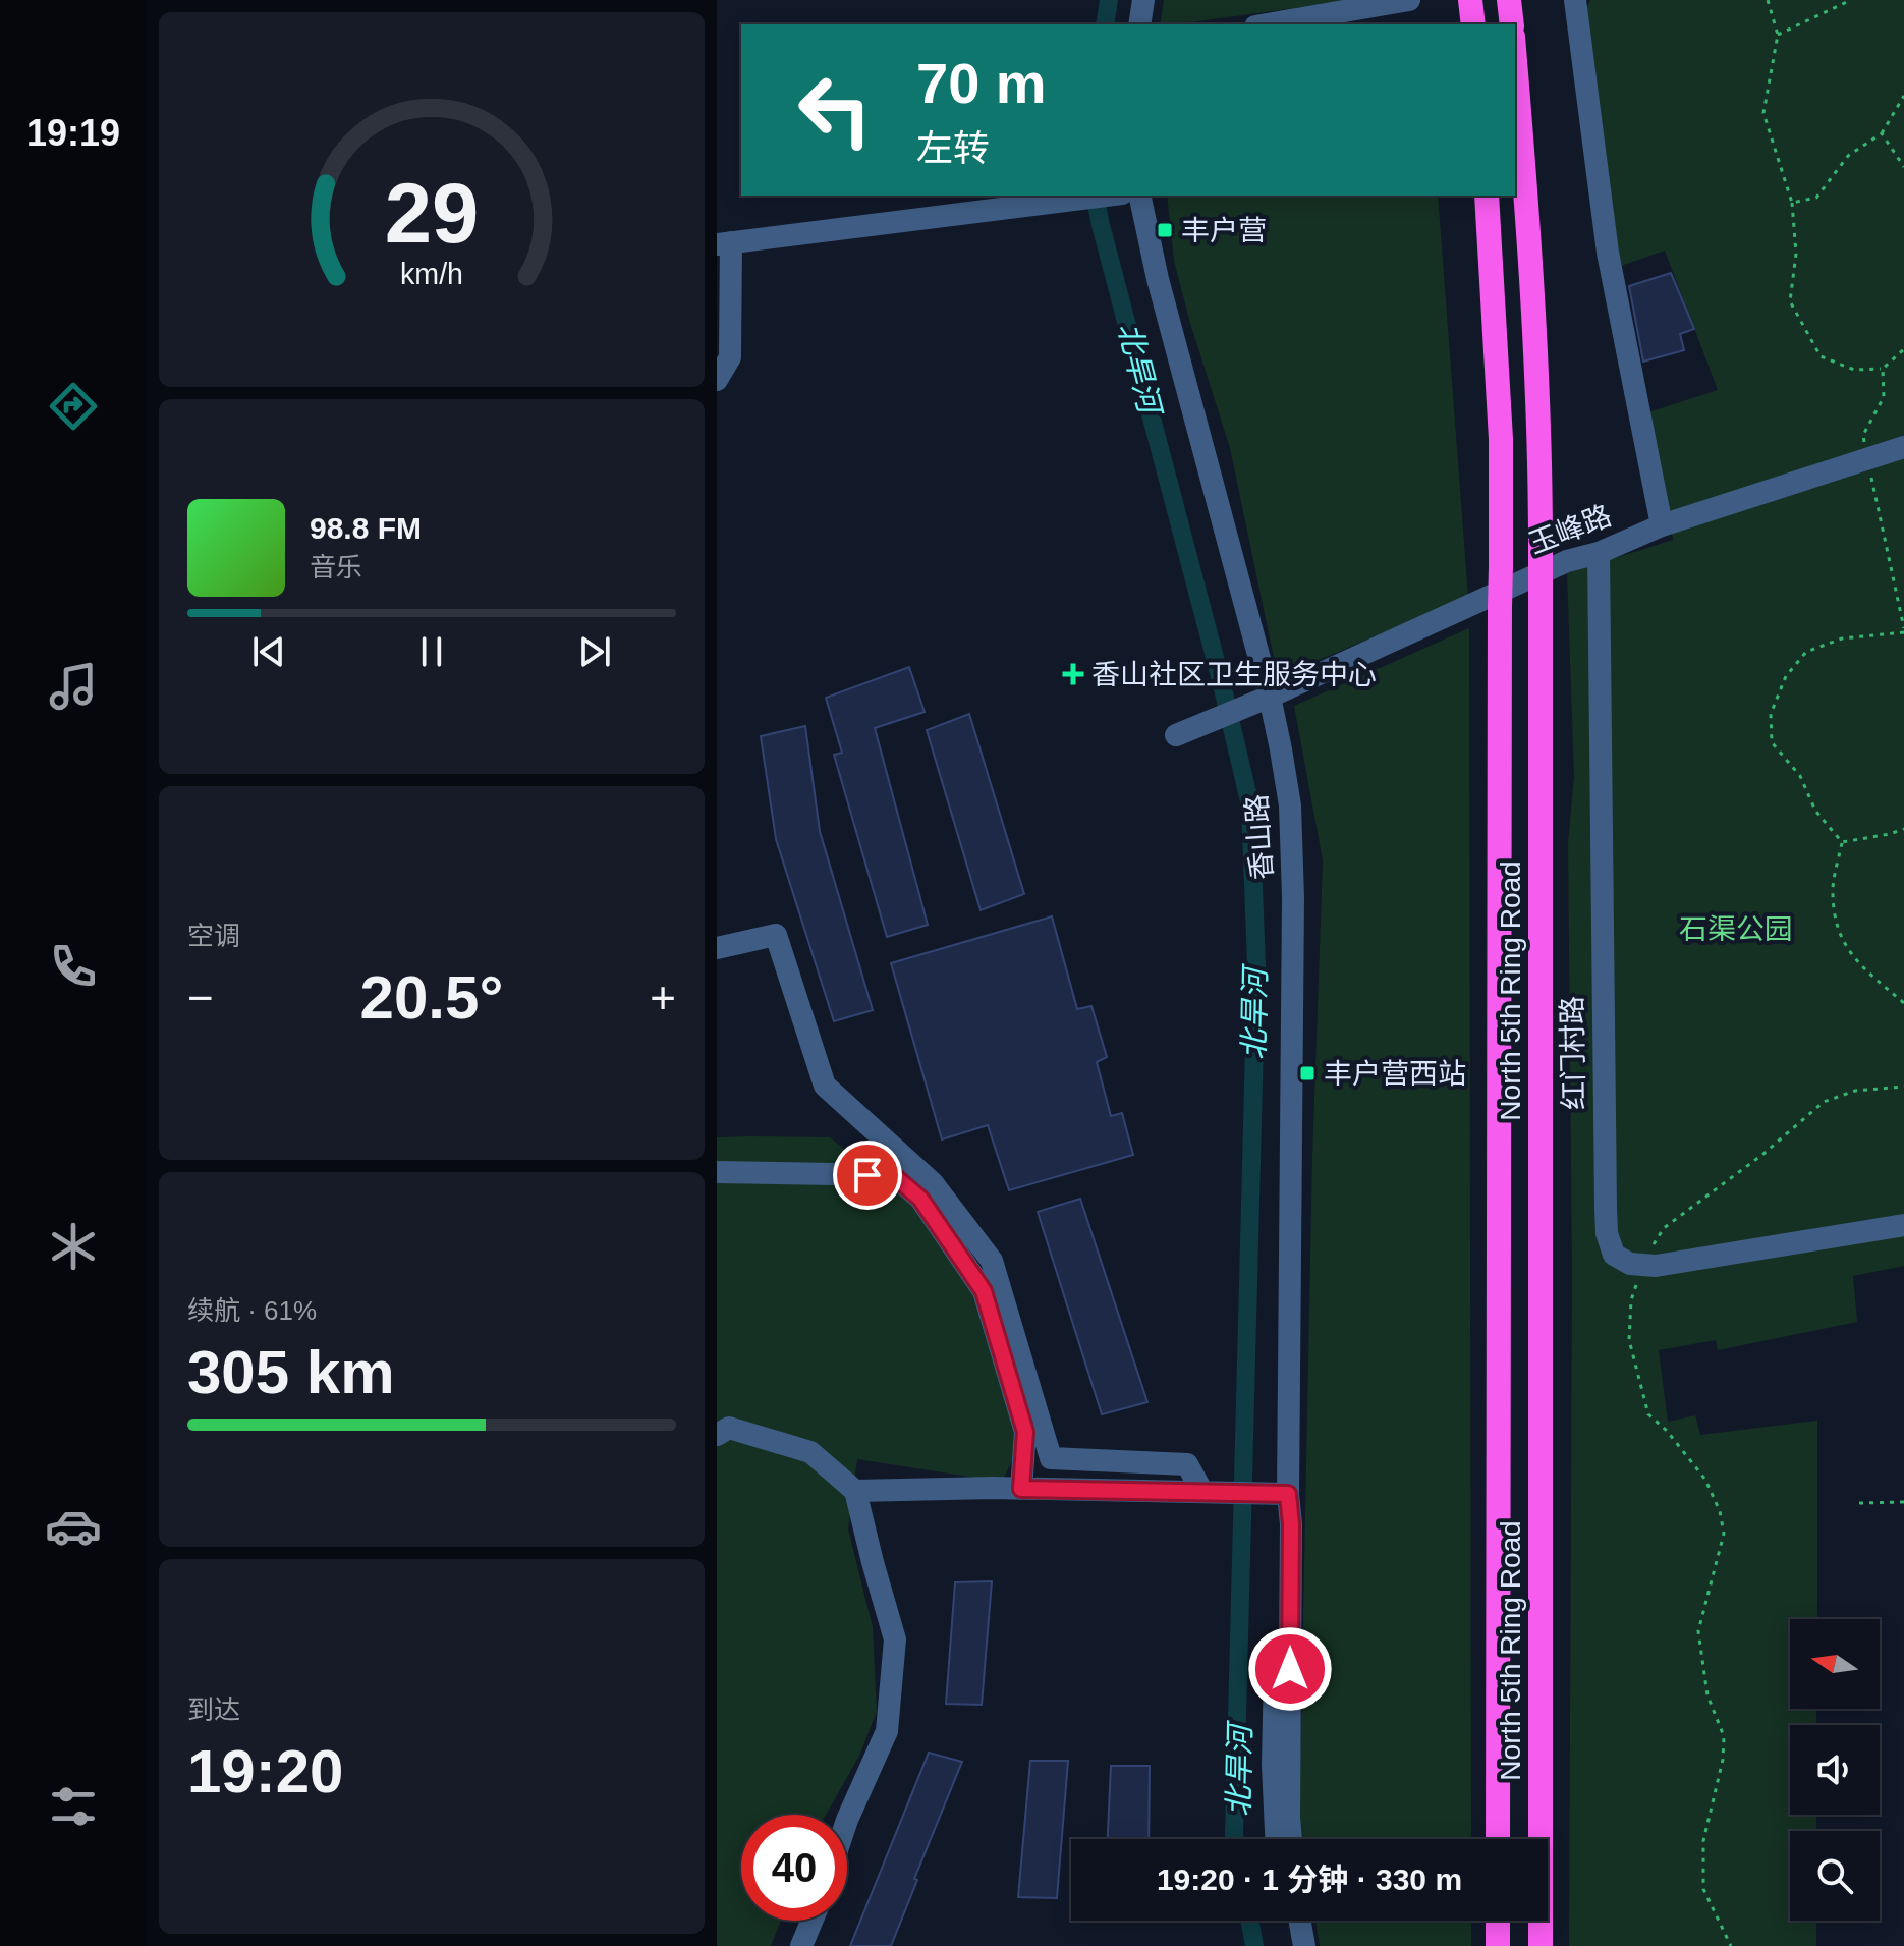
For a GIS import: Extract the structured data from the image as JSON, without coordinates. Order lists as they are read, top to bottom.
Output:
{
  "streets": {
    "highway": ["North 5th Ring Road"],
    "street": ["玉峰路", "香山路", "红门村路"]
  },
  "crossings": [
    ["玉峰路", "香山路"],
    ["玉峰路", "红门村路"]
  ],
  "water": ["北旱河"],
  "parks": ["石渠公园"],
  "places": {
    "transit": ["丰户营", "丰户营西站"],
    "health": ["香山社区卫生服务中心"]
  },
  "north": "left",
  "page": {
    "tabs": "19:19",
    "turn": ["70 m", "左转"],
    "song": ["98.8 FM", "音乐"],
    "tile": [
      "空调",
      ["续航 · 61%", "305 km"],
      ["到达", "19:20"]
    ],
    "heat": ["−", "20.5°", "+"],
    "limit": "40",
    "trip": "19:20 · 1 分钟 · 330 m",
    "gauge": ["29", "km/h"]
  }
}
